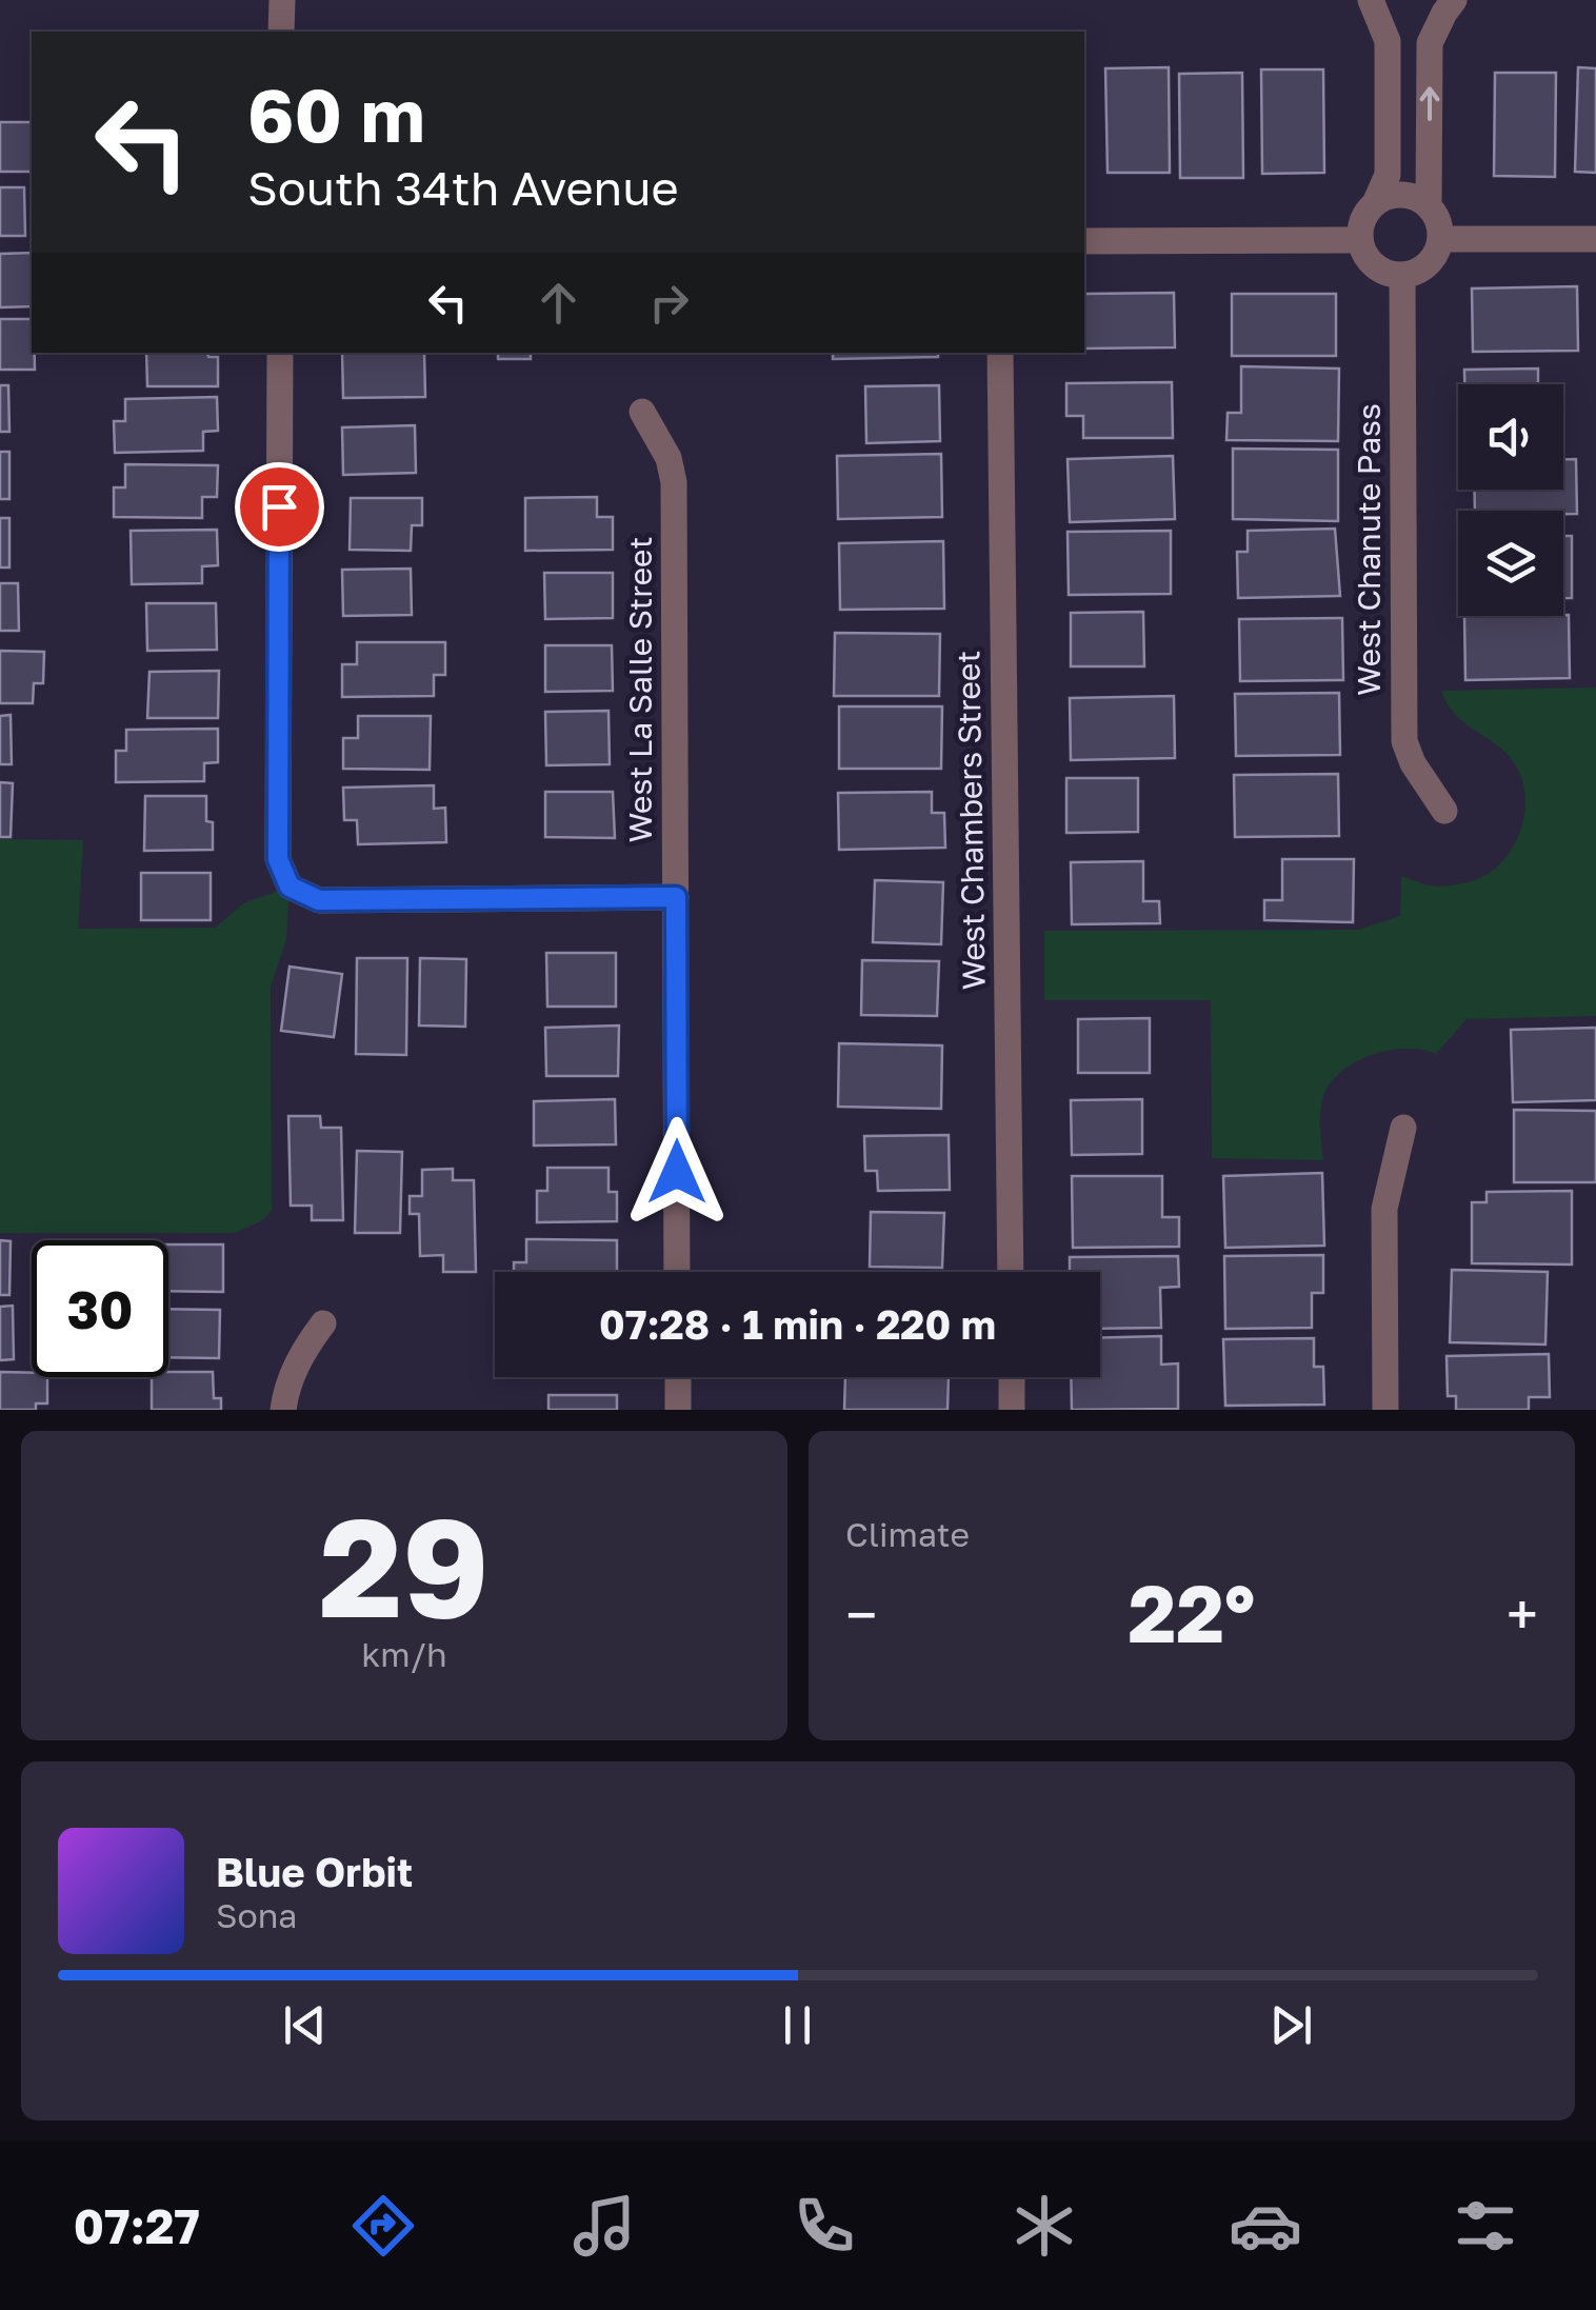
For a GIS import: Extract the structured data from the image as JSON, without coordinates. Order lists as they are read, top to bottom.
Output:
{
  "streets": {
    "street": ["West Chanute Pass", "West La Salle Street", "West Chambers Street"]
  },
  "page": {
    "turn": ["60 m", "South 34th Avenue"],
    "limit": "30",
    "trip": "07:28 · 1 min · 220 m",
    "tile": [
      ["29", "km/h"],
      "Climate"
    ],
    "heat": ["−", "22°", "+"],
    "song": ["Blue Orbit", "Sona"],
    "tabs": "07:27"
  }
}
